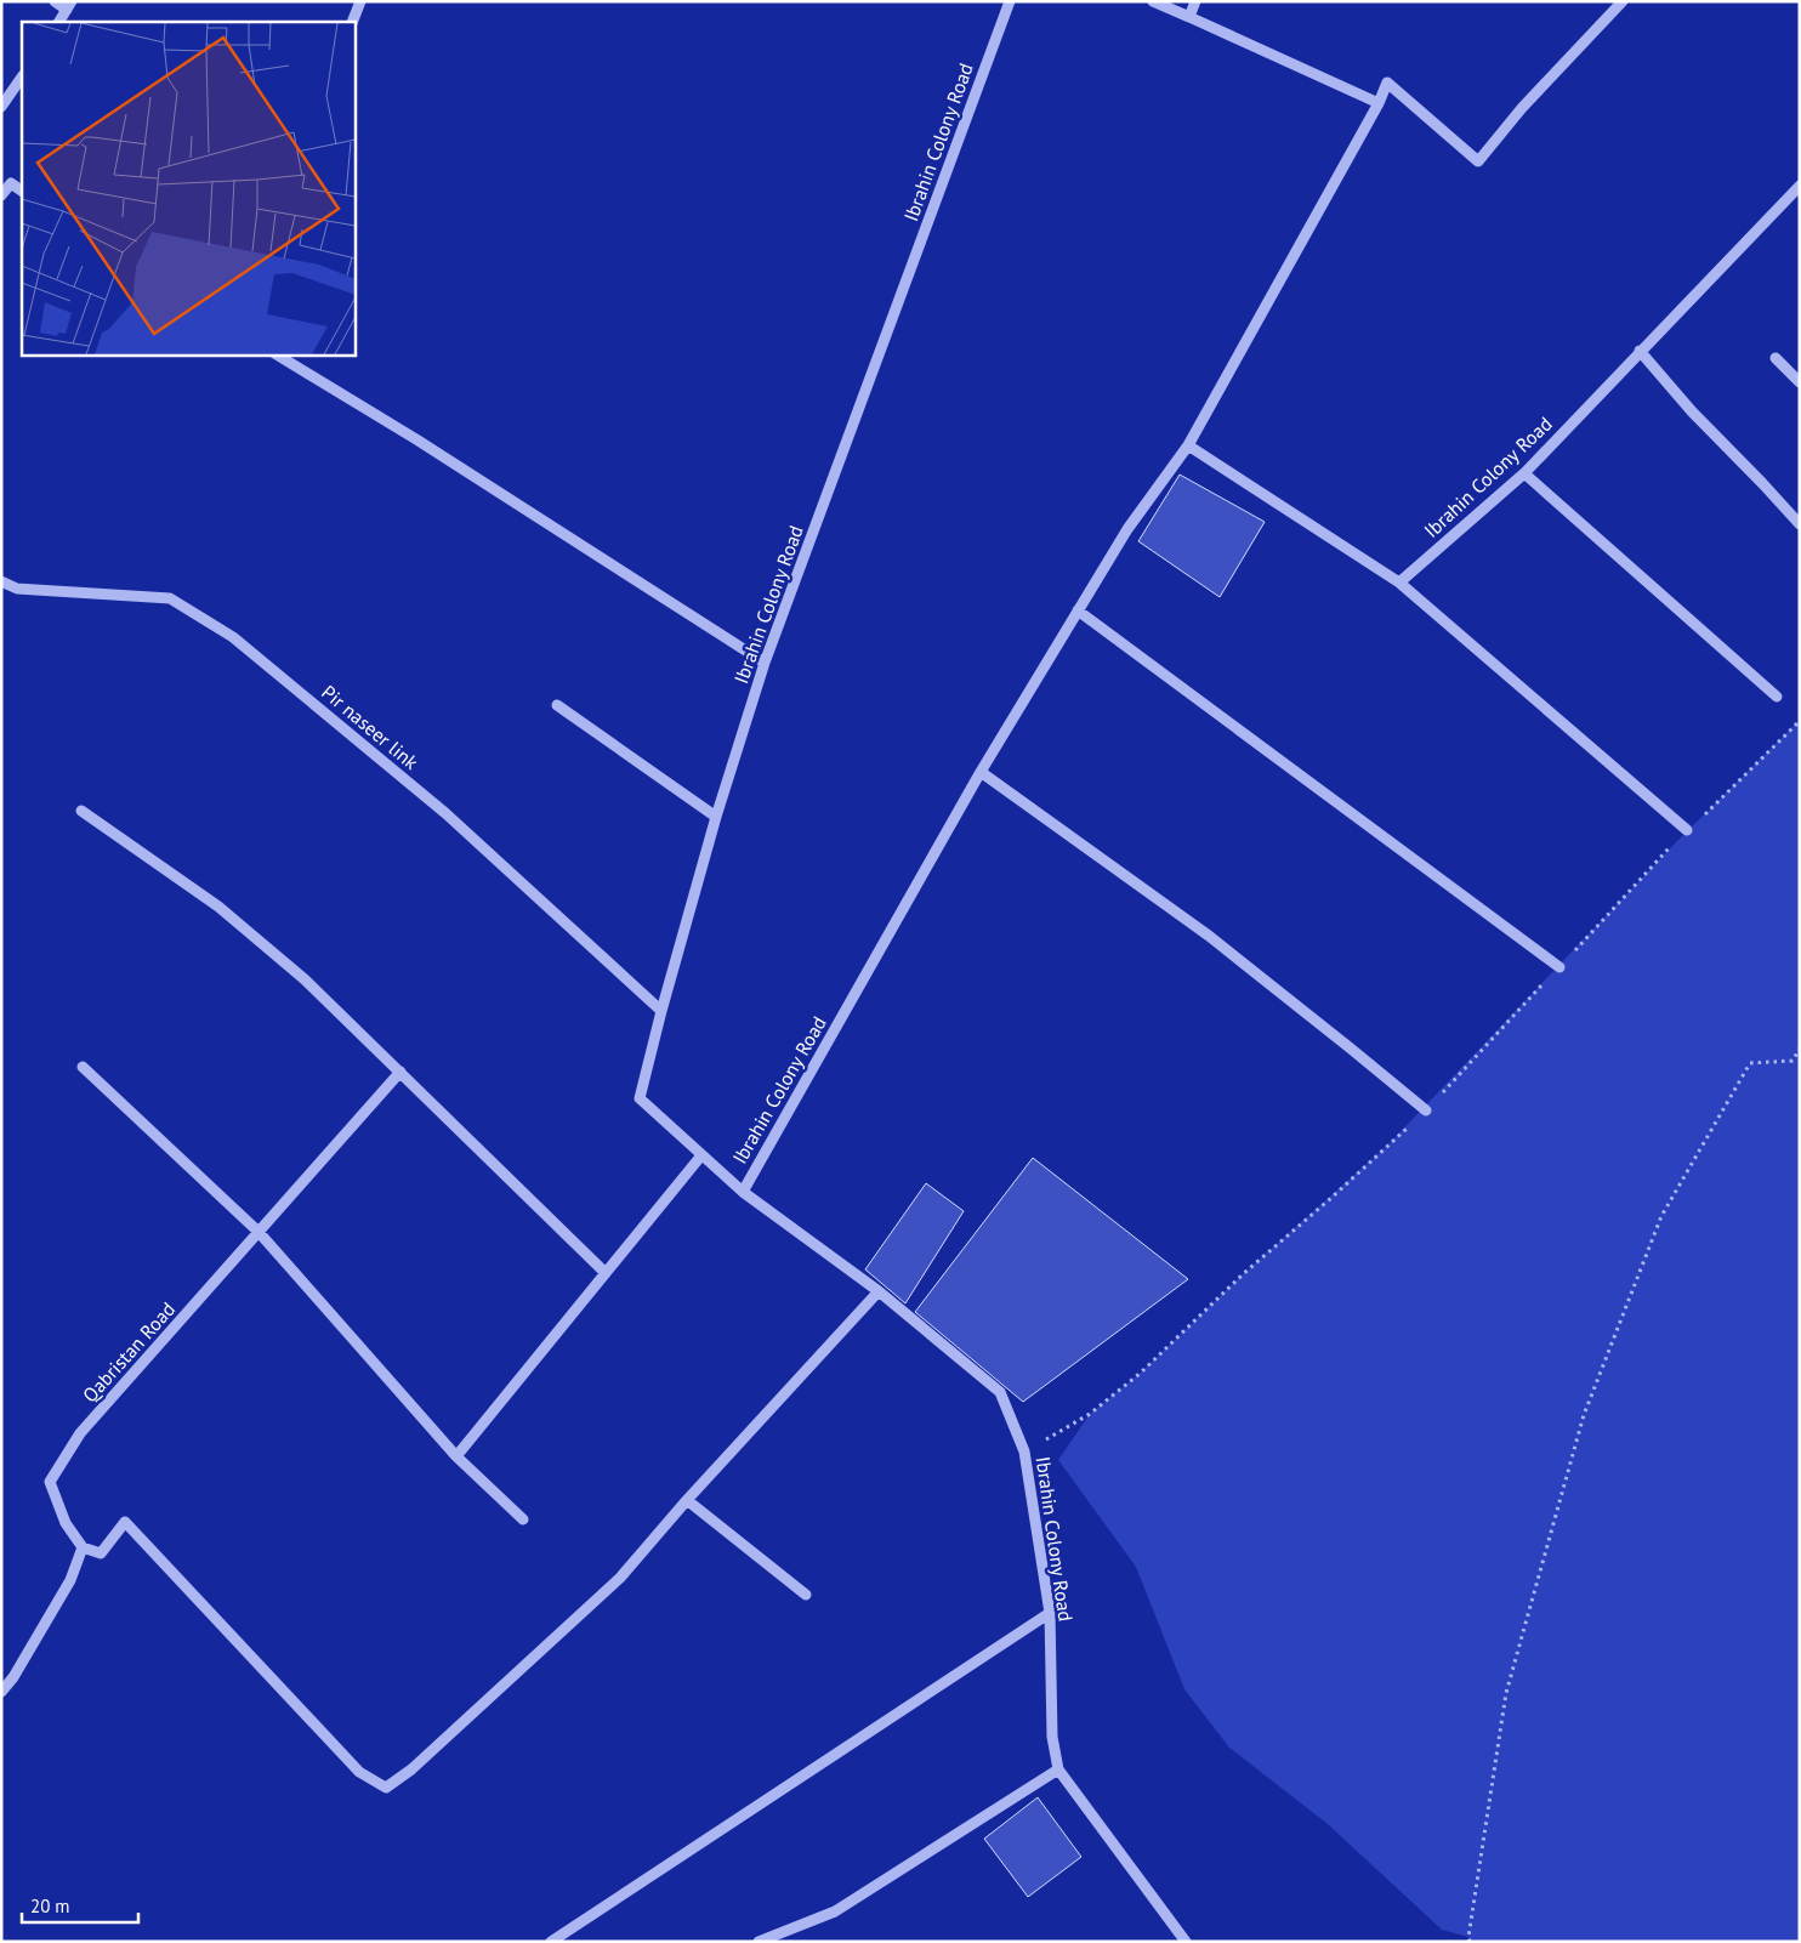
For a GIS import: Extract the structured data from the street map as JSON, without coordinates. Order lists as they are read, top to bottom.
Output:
{
  "streets": {
    "street": ["Ibrahin Colony Road", "Pir naseer link", "Qabristan Road"]
  },
  "crossings": [
    ["Ibrahin Colony Road", "Pir naseer link"]
  ],
  "scale_bar": "20 m"
}
